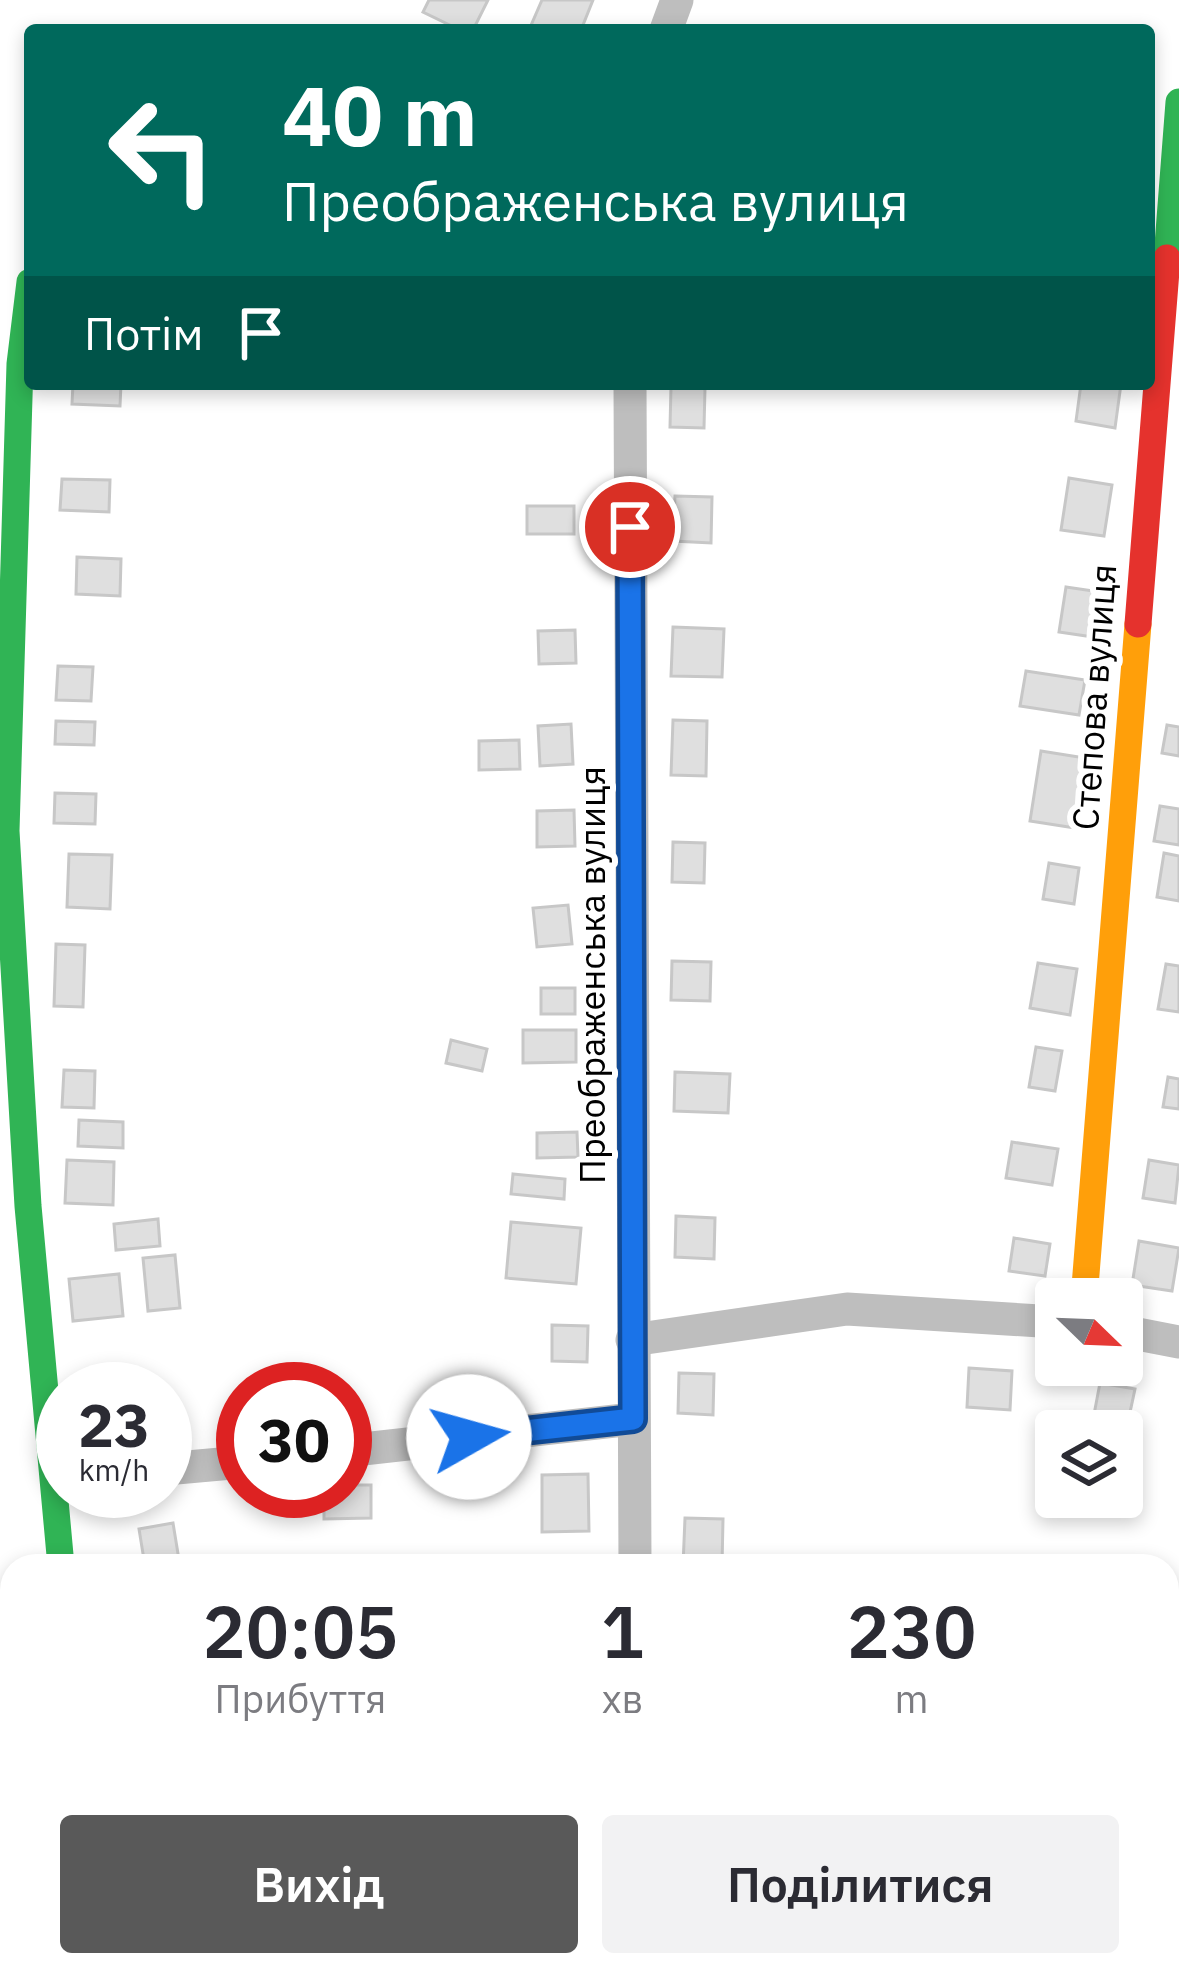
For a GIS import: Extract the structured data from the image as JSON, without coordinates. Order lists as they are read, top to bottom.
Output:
{
  "streets": {
    "street": ["Степова вулиця", "Преображенська вулиця"]
  },
  "north": "bottom right",
  "page": {
    "turn": ["40 m", "Преображенська вулиця"],
    "then": "Потім",
    "speed": "23 km/h",
    "limit": "30",
    "eta": [
      "20:05",
      "Прибуття",
      "1",
      "хв",
      "230",
      "m"
    ],
    "buttons": ["Вихід", "Поділитися"]
  }
}
